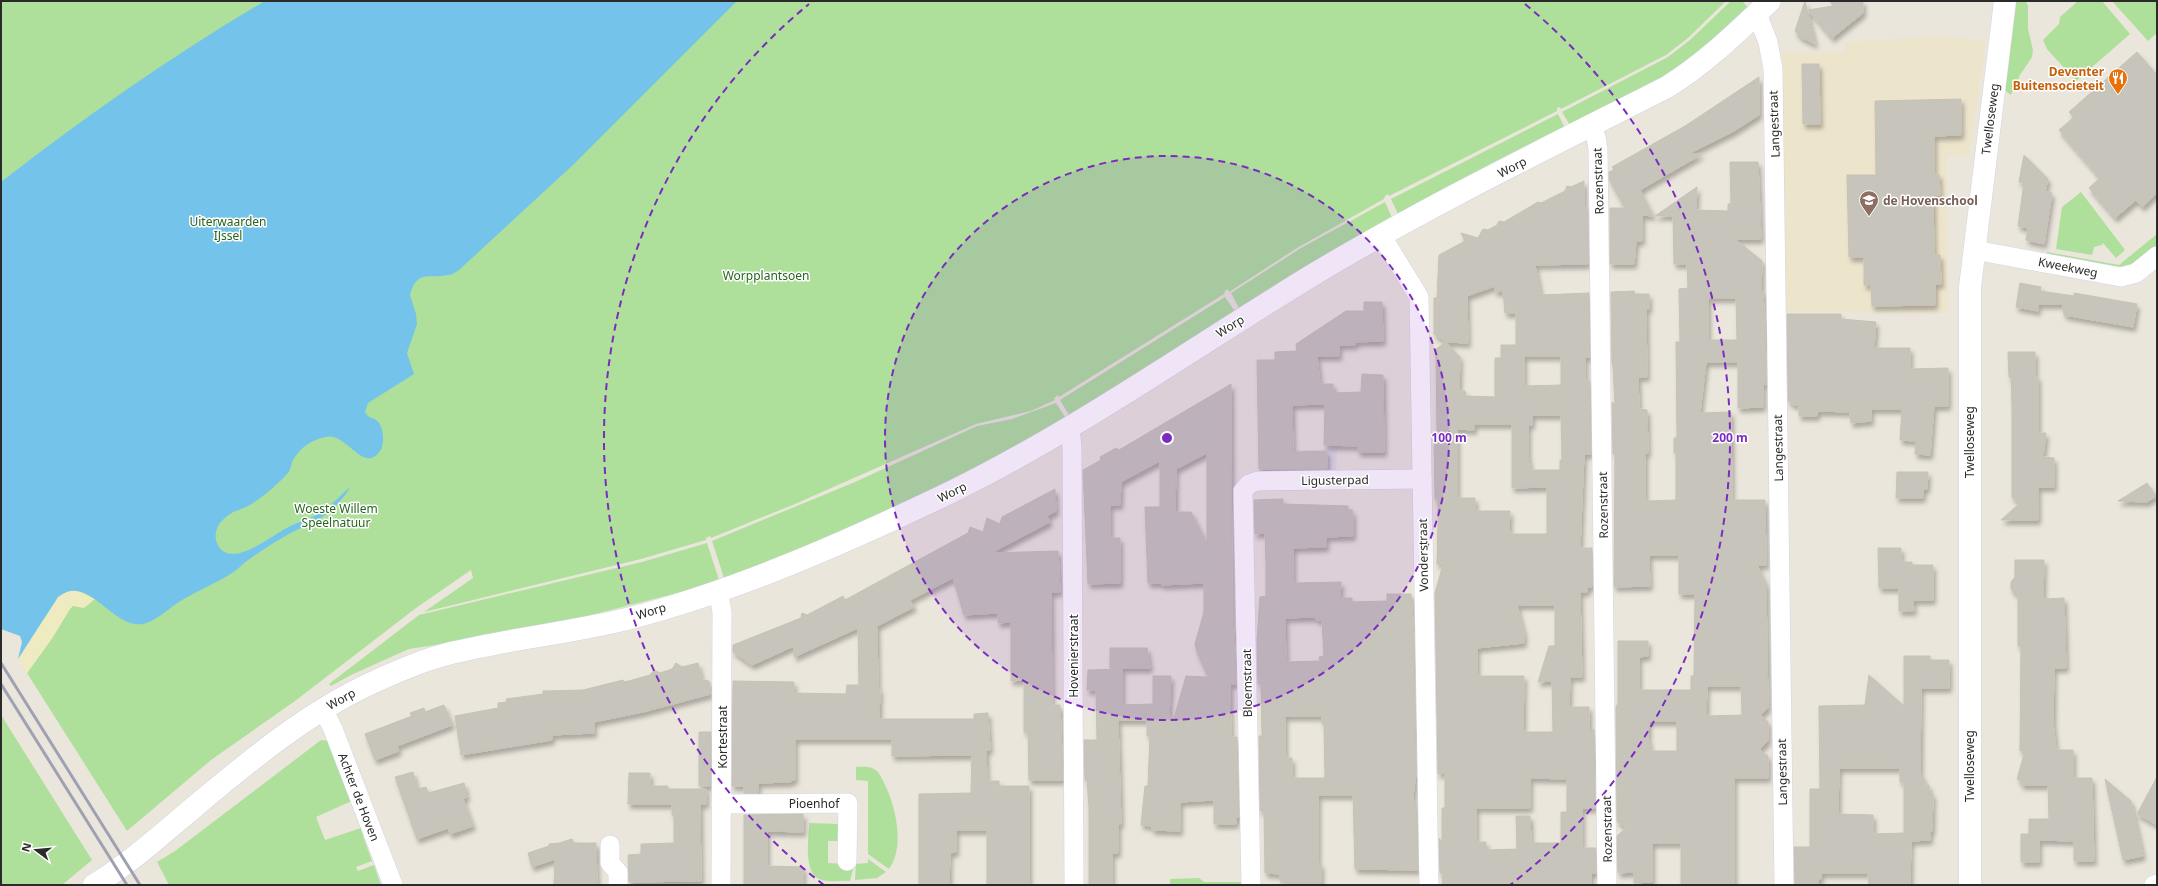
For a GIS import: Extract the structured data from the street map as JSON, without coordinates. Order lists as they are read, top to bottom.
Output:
{
  "streets": {
    "street": [
      "Twelloseweg",
      "Langestraat",
      "Worp",
      "Rozenstraat",
      "Kweekweg",
      "Ligusterpad",
      "Vonderstraat",
      "Hovenierstraat",
      "Bloemstraat",
      "Kortestraat",
      "Achter de Hoven",
      "Pioenhof"
    ]
  },
  "crossings": [
    ["Twelloseweg", "Kweekweg"],
    ["Langestraat", "Worp"],
    ["Worp", "Rozenstraat"],
    ["Worp", "Vonderstraat"],
    ["Worp", "Hovenierstraat"],
    ["Worp", "Kortestraat"],
    ["Worp", "Achter de Hoven"],
    ["Ligusterpad", "Vonderstraat"],
    ["Ligusterpad", "Bloemstraat"],
    ["Kortestraat", "Pioenhof"]
  ],
  "parks": ["Uiterwaarden IJssel", "Worpplantsoen", "Woeste Willem Speelnatuur"],
  "places": {
    "restaurant": ["Deventer Buitensocieteit"],
    "school or university": ["de Hovenschool"]
  },
  "north": "left",
  "rings": ["100 m", "200 m"]
}
